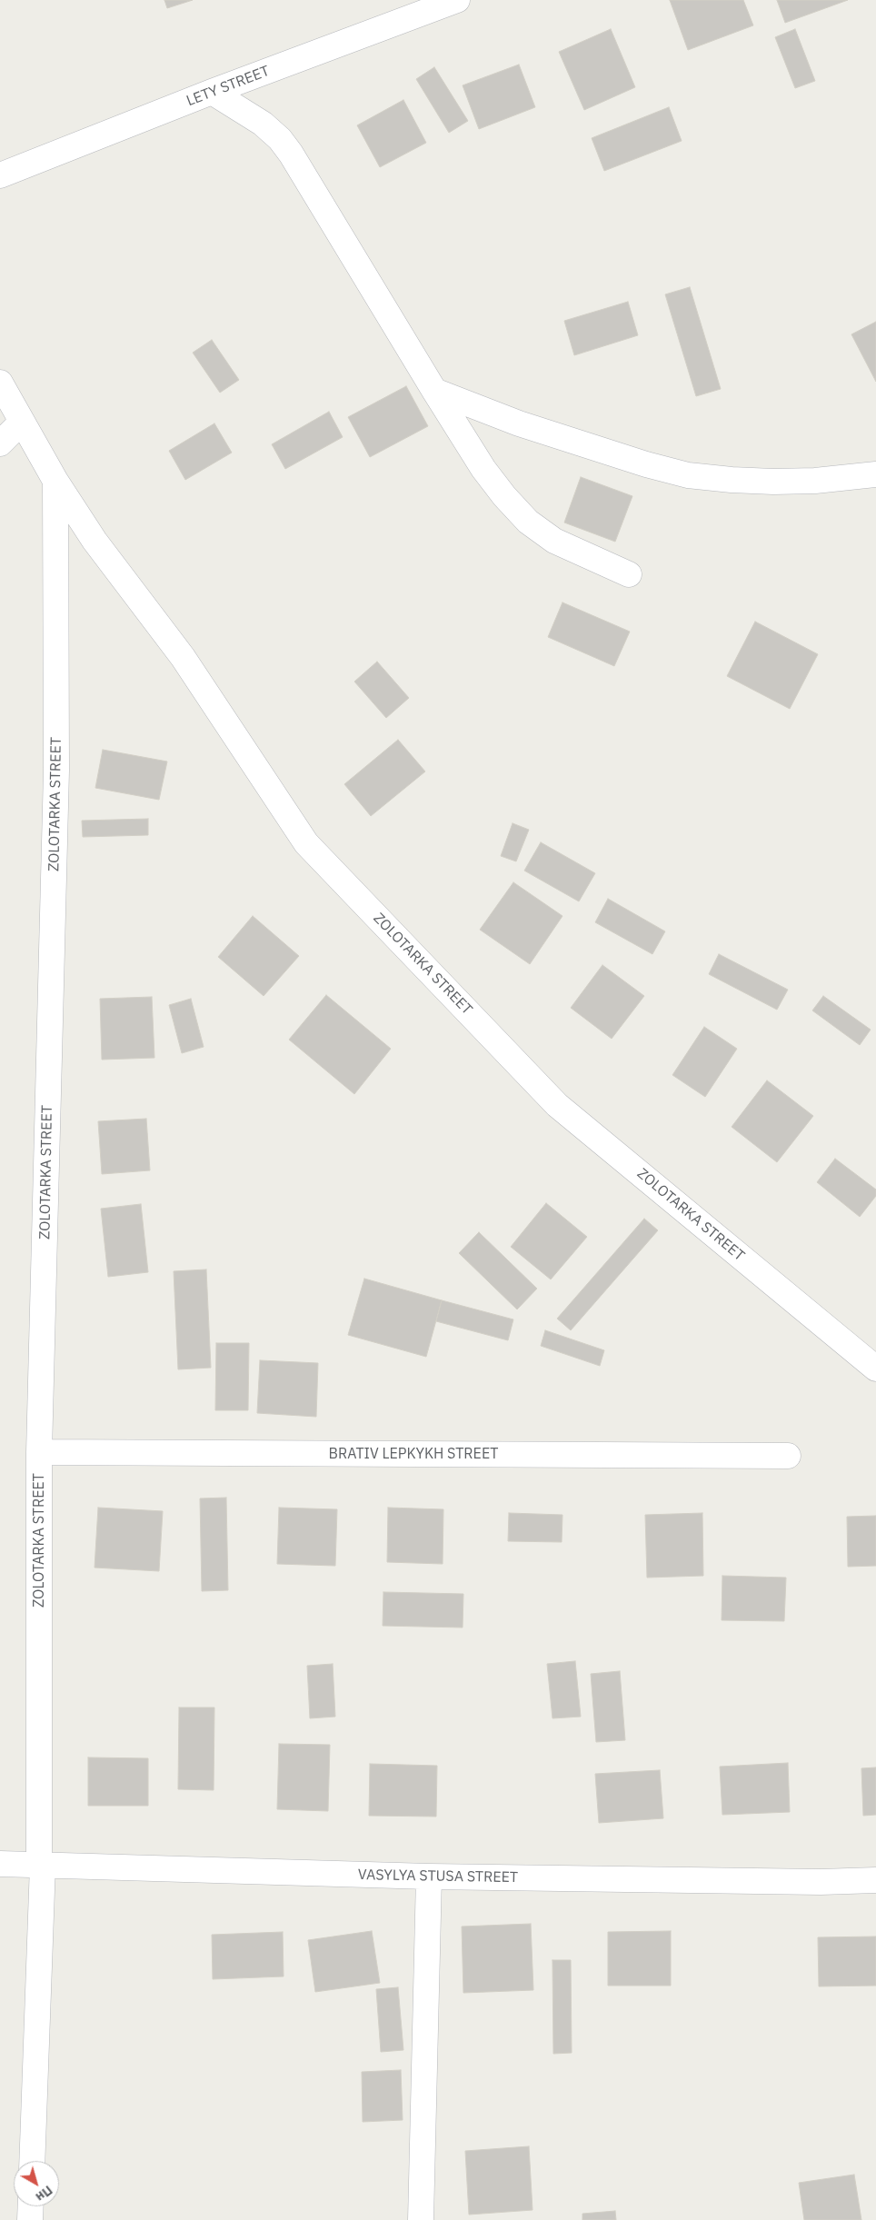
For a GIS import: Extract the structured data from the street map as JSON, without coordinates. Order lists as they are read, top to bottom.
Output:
{
  "streets": {
    "street": [
      "LETY STREET",
      "ZOLOTARKA STREET",
      "BRATIV LEPKYKH STREET",
      "VASYLYA STUSA STREET"
    ]
  },
  "crossings": [
    ["ZOLOTARKA STREET", "BRATIV LEPKYKH STREET"],
    ["ZOLOTARKA STREET", "VASYLYA STUSA STREET"]
  ],
  "north": "bottom right"
}
